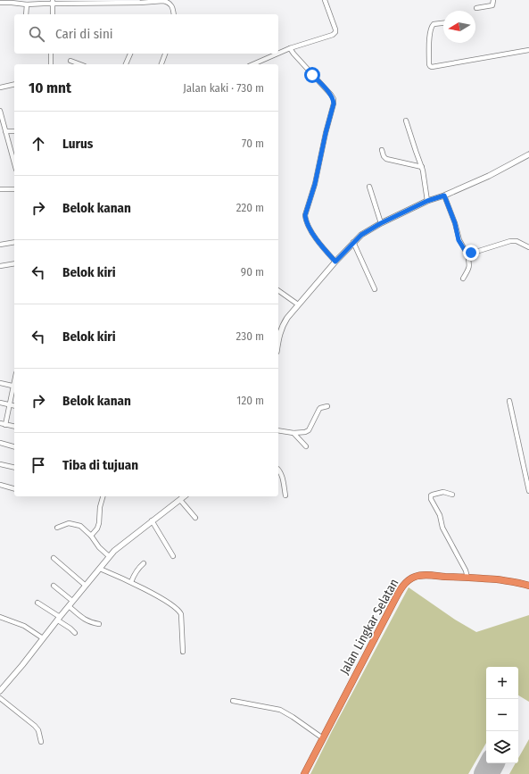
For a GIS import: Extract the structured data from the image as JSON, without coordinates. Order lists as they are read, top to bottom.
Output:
{
  "streets": {
    "highway": ["Jalan Lingkar Selatan"]
  },
  "north": "left",
  "page": {
    "search": "Cari di sini",
    "heading": ["10 mnt", "Jalan kaki · 730 m"],
    "list": [
      ["Lurus", "70 m"],
      ["Belok kanan", "220 m"],
      ["Belok kiri", "90 m"],
      ["Belok kiri", "230 m"],
      ["Belok kanan", "120 m"],
      "Tiba di tujuan"
    ],
    "map_buttons": ["+", "−"]
  }
}
